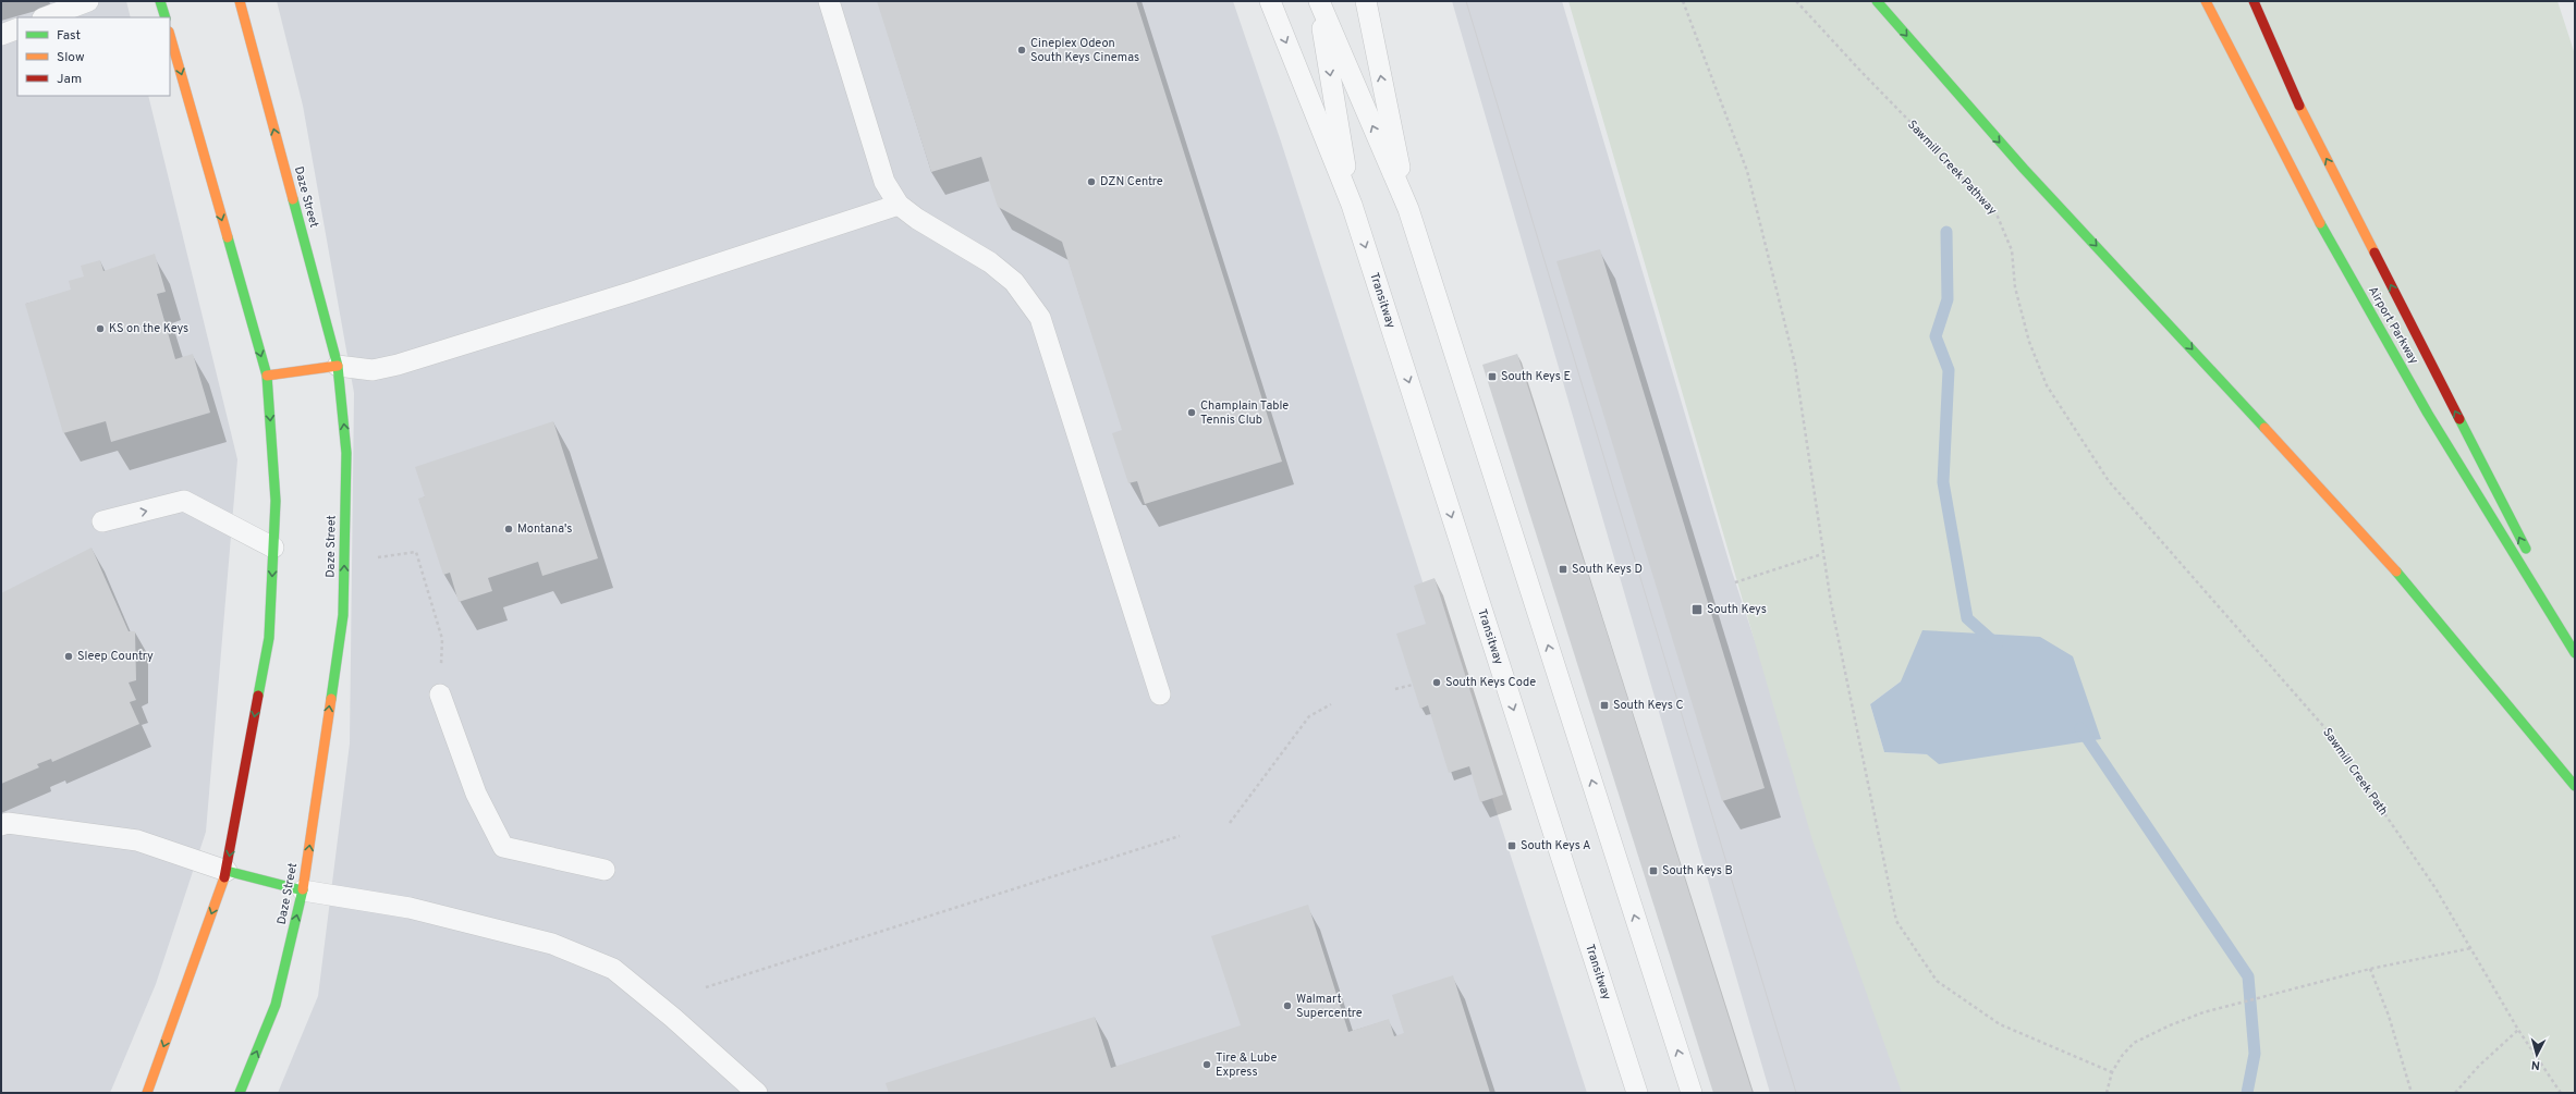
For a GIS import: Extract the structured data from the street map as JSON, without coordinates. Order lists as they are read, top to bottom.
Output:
{
  "streets": {
    "main road": ["Daze Street", "Airport Parkway"],
    "lane": ["Transitway"],
    "path": ["Sawmill Creek Pathway", "Sawmill Creek Path"]
  },
  "crossings": [
    ["Sawmill Creek Pathway", "Sawmill Creek Path"]
  ],
  "places": {
    "other": [
      "Cineplex Odeon South Keys Cinemas",
      "DZN Centre",
      "KS on the Keys",
      "Champlain Table Tennis Club",
      "Montana's",
      "Sleep Country",
      "South Keys Code",
      "Walmart Supercentre",
      "Tire & Lube Express"
    ],
    "transit": [
      "South Keys E",
      "South Keys D",
      "South Keys",
      "South Keys C",
      "South Keys A",
      "South Keys B"
    ]
  },
  "legend": ["Fast", "Slow", "Jam"],
  "north": "bottom"
}
